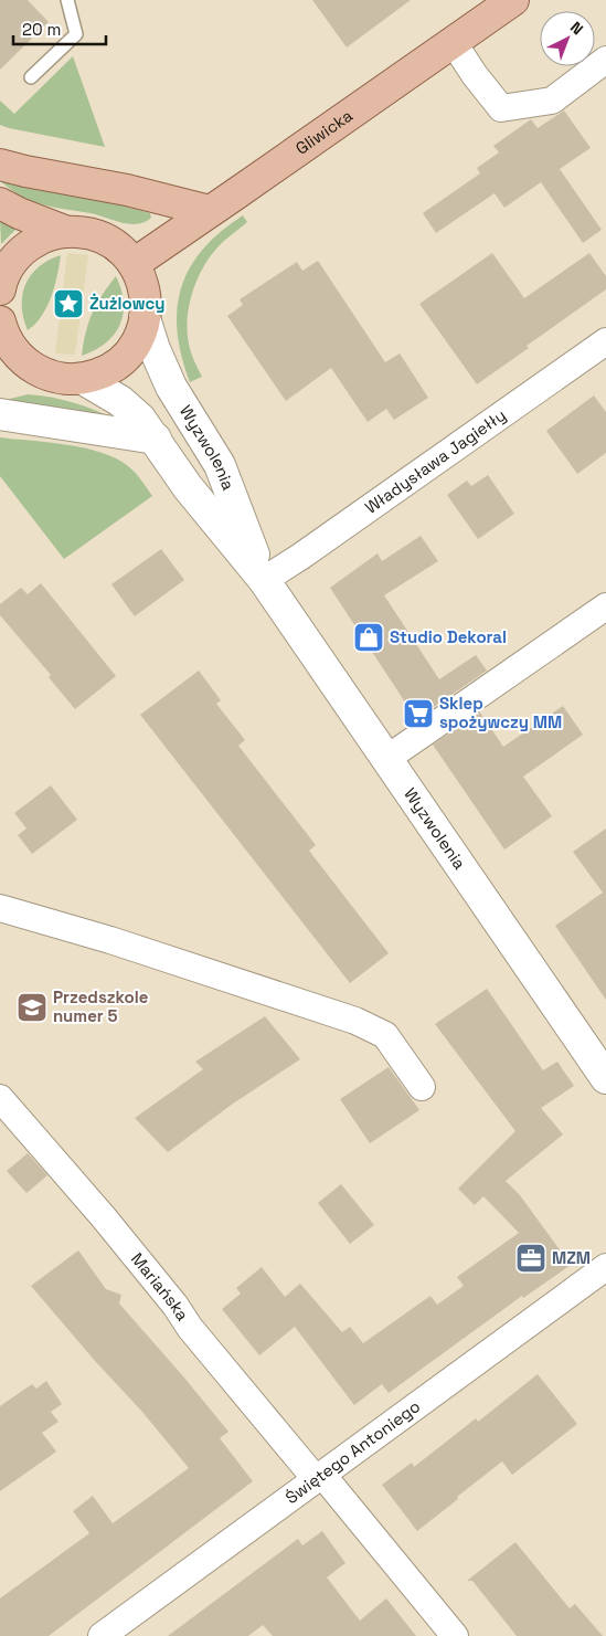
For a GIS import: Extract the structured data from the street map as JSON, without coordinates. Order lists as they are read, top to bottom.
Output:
{
  "streets": {
    "main road": ["Gliwicka", "Wyzwolenia"],
    "street": ["Władysława Jagiełły", "Mariańska", "Świętego Antoniego"]
  },
  "crossings": [
    ["Wyzwolenia", "Władysława Jagiełły"],
    ["Mariańska", "Świętego Antoniego"]
  ],
  "places": {
    "place": ["Żużlowcy"],
    "shop": ["Studio Dekoral"],
    "supermarket": ["Sklep spożywczy MM"],
    "school or university": ["Przedszkole numer 5"],
    "office": ["MZM"]
  },
  "scale_bar": "20 m",
  "north": "top right"
}
